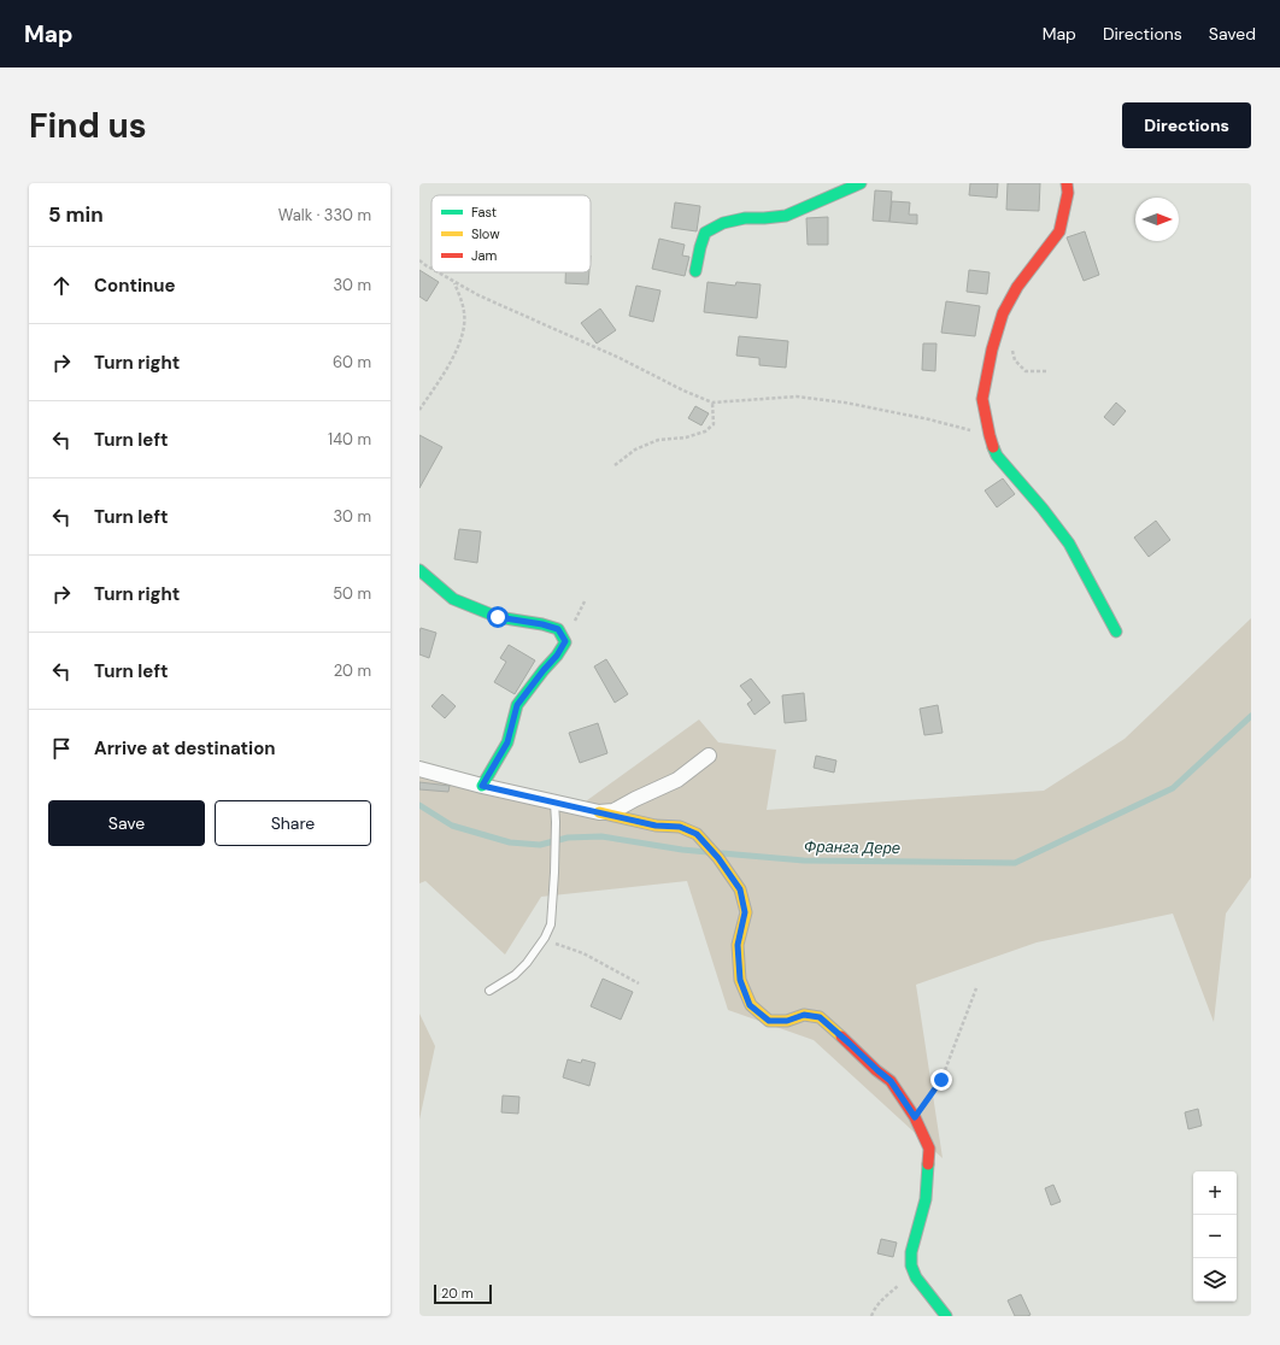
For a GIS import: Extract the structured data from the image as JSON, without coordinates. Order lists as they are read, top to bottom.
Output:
{
  "water": ["Франга Дере"],
  "legend": ["Fast", "Slow", "Jam"],
  "scale_bar": "20 m",
  "north": "right",
  "page": {
    "header": "Map",
    "nav": ["Map", "Directions", "Saved"],
    "buttons": [
      "Directions",
      ["Save", "Share"]
    ],
    "title": "Find us",
    "heading": ["5 min", "Walk · 330 m"],
    "list": [
      ["Continue", "30 m"],
      ["Turn right", "60 m"],
      ["Turn left", "140 m"],
      ["Turn left", "30 m"],
      ["Turn right", "50 m"],
      ["Turn left", "20 m"],
      "Arrive at destination"
    ],
    "map_buttons": ["+", "−"],
    "scale": "20 m"
  }
}
